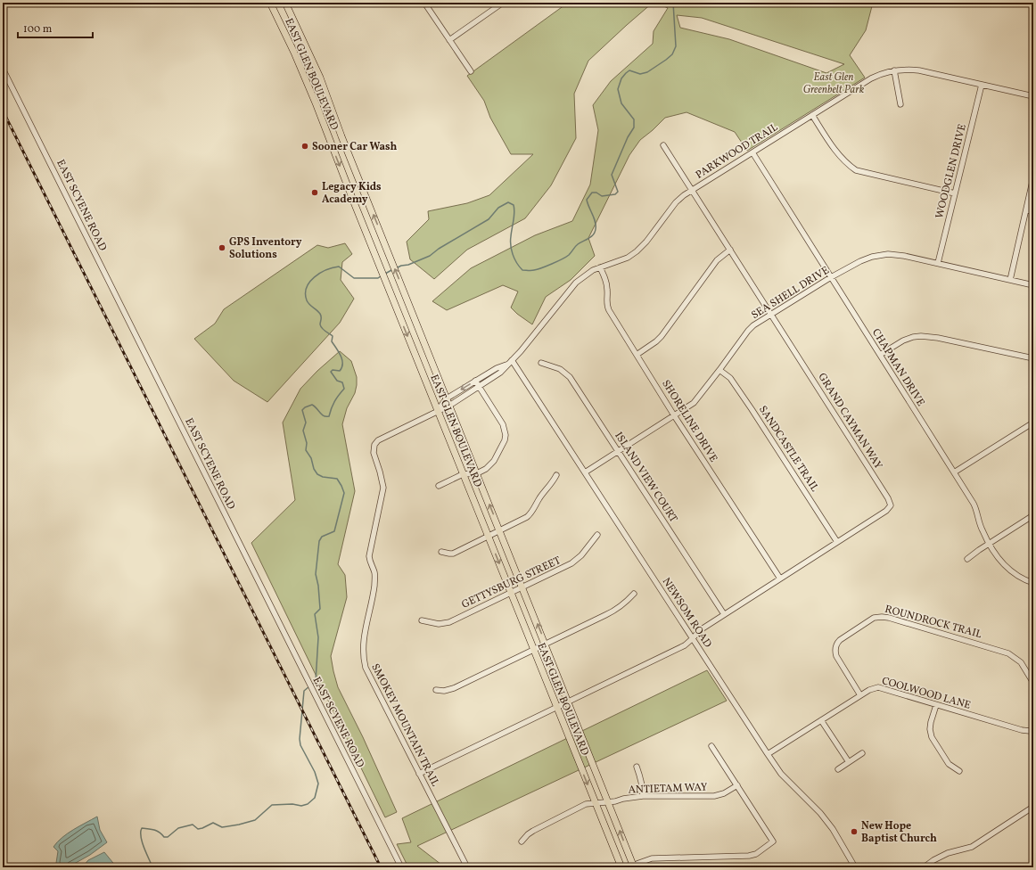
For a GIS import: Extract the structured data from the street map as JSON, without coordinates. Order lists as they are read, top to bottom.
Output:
{
  "streets": {
    "main road": ["EAST GLEN BOULEVARD"],
    "street": [
      "PARKWOOD TRAIL",
      "WOODGLEN DRIVE",
      "EAST SCYENE ROAD",
      "SEA SHELL DRIVE",
      "CHAPMAN DRIVE",
      "SHORELINE DRIVE",
      "GRAND CAYMAN WAY",
      "SANDCASTLE TRAIL",
      "ISLAND VIEW COURT",
      "GETTYSBURG STREET",
      "NEWSOM ROAD",
      "ROUNDROCK TRAIL",
      "COOLWOOD LANE",
      "SMOKEY MOUNTAIN TRAIL",
      "ANTIETAM WAY"
    ]
  },
  "crossings": [
    ["EAST GLEN BOULEVARD", "PARKWOOD TRAIL"],
    ["EAST GLEN BOULEVARD", "GRAND CAYMAN WAY"],
    ["EAST GLEN BOULEVARD", "GETTYSBURG STREET"],
    ["EAST GLEN BOULEVARD", "SMOKEY MOUNTAIN TRAIL"],
    ["EAST GLEN BOULEVARD", "ANTIETAM WAY"],
    ["PARKWOOD TRAIL", "WOODGLEN DRIVE"],
    ["PARKWOOD TRAIL", "CHAPMAN DRIVE"],
    ["PARKWOOD TRAIL", "SHORELINE DRIVE"],
    ["PARKWOOD TRAIL", "GRAND CAYMAN WAY"],
    ["PARKWOOD TRAIL", "NEWSOM ROAD"],
    ["PARKWOOD TRAIL", "SMOKEY MOUNTAIN TRAIL"],
    ["WOODGLEN DRIVE", "SEA SHELL DRIVE"],
    ["SEA SHELL DRIVE", "CHAPMAN DRIVE"],
    ["SEA SHELL DRIVE", "SHORELINE DRIVE"],
    ["SEA SHELL DRIVE", "GRAND CAYMAN WAY"],
    ["SEA SHELL DRIVE", "SANDCASTLE TRAIL"],
    ["SEA SHELL DRIVE", "ISLAND VIEW COURT"],
    ["SEA SHELL DRIVE", "NEWSOM ROAD"],
    ["SHORELINE DRIVE", "GRAND CAYMAN WAY"],
    ["GRAND CAYMAN WAY", "SANDCASTLE TRAIL"],
    ["GRAND CAYMAN WAY", "ISLAND VIEW COURT"],
    ["GRAND CAYMAN WAY", "NEWSOM ROAD"],
    ["GRAND CAYMAN WAY", "SMOKEY MOUNTAIN TRAIL"],
    ["NEWSOM ROAD", "COOLWOOD LANE"],
    ["ROUNDROCK TRAIL", "COOLWOOD LANE"]
  ],
  "parks": ["East Glen Greenbelt Park"],
  "places": [
    "Sooner Car Wash",
    "Legacy Kids Academy",
    "GPS Inventory Solutions",
    "New Hope Baptist Church"
  ],
  "scale_bar": "100 m"
}
